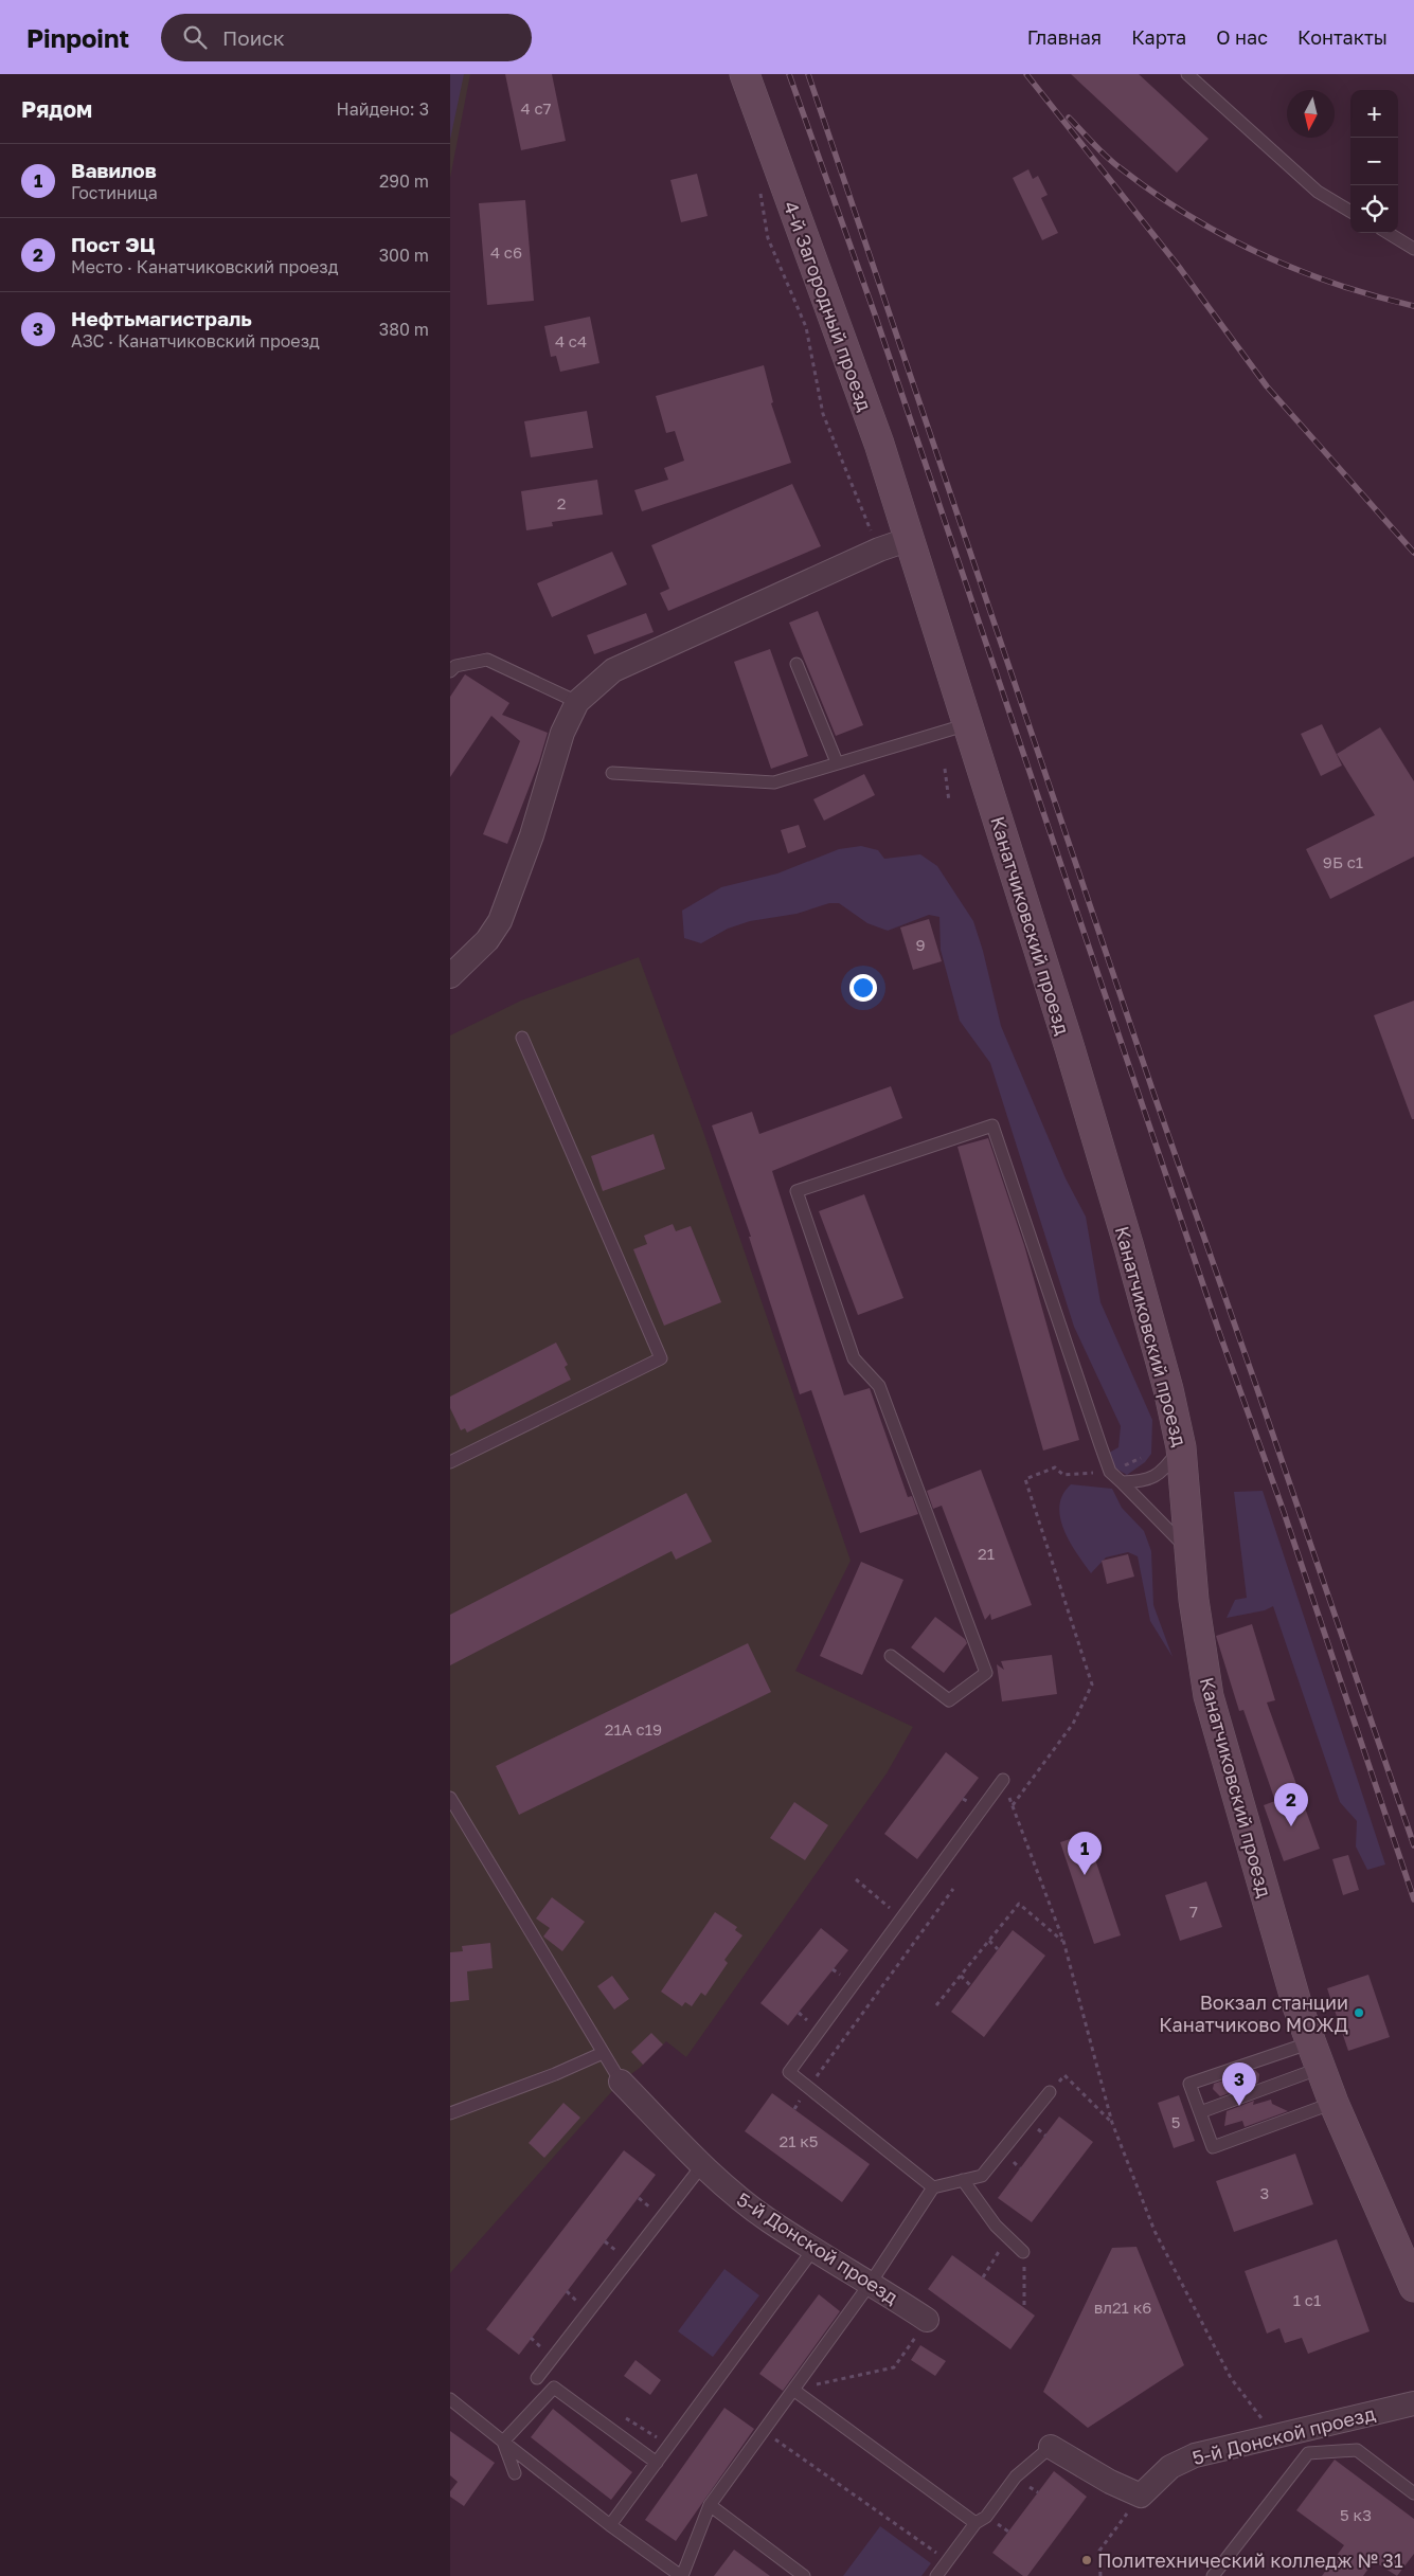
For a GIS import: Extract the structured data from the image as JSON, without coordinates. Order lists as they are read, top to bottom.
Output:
{
  "streets": {
    "street": ["4-й Загородный проезд", "Канатчиковский проезд", "5-й Донской проезд"]
  },
  "crossings": [
    ["4-й Загородный проезд", "Канатчиковский проезд"]
  ],
  "places": ["Вокзал станции Канатчиково МОЖД", "Политехнический колледж № 31"],
  "house_numbers": [
    "4 с7",
    "4 с6",
    "4 с4",
    "2",
    "9Б с1",
    "9",
    "21",
    "21А с19",
    "7",
    "5",
    "21 к5",
    "3",
    "1 с1",
    "вл21 к6",
    "5 к3"
  ],
  "north": "bottom",
  "page": {
    "header": "Pinpoint",
    "search": "Поиск",
    "nav": [
      "Главная",
      "Карта",
      "О нас",
      "Контакты"
    ],
    "heading": ["Рядом", "Найдено: 3"],
    "map_buttons": ["+", "−"],
    "list": [
      {
        "mark": "1",
        "name": "Вавилов",
        "note": "Гостиница",
        "value": "290 m"
      },
      {
        "mark": "2",
        "name": "Пост ЭЦ",
        "note": "Место · Канатчиковский проезд",
        "value": "300 m"
      },
      {
        "mark": "3",
        "name": "Нефтьмагистраль",
        "note": "АЗС · Канатчиковский проезд",
        "value": "380 m"
      }
    ],
    "pins": ["2", "1", "3"]
  }
}
